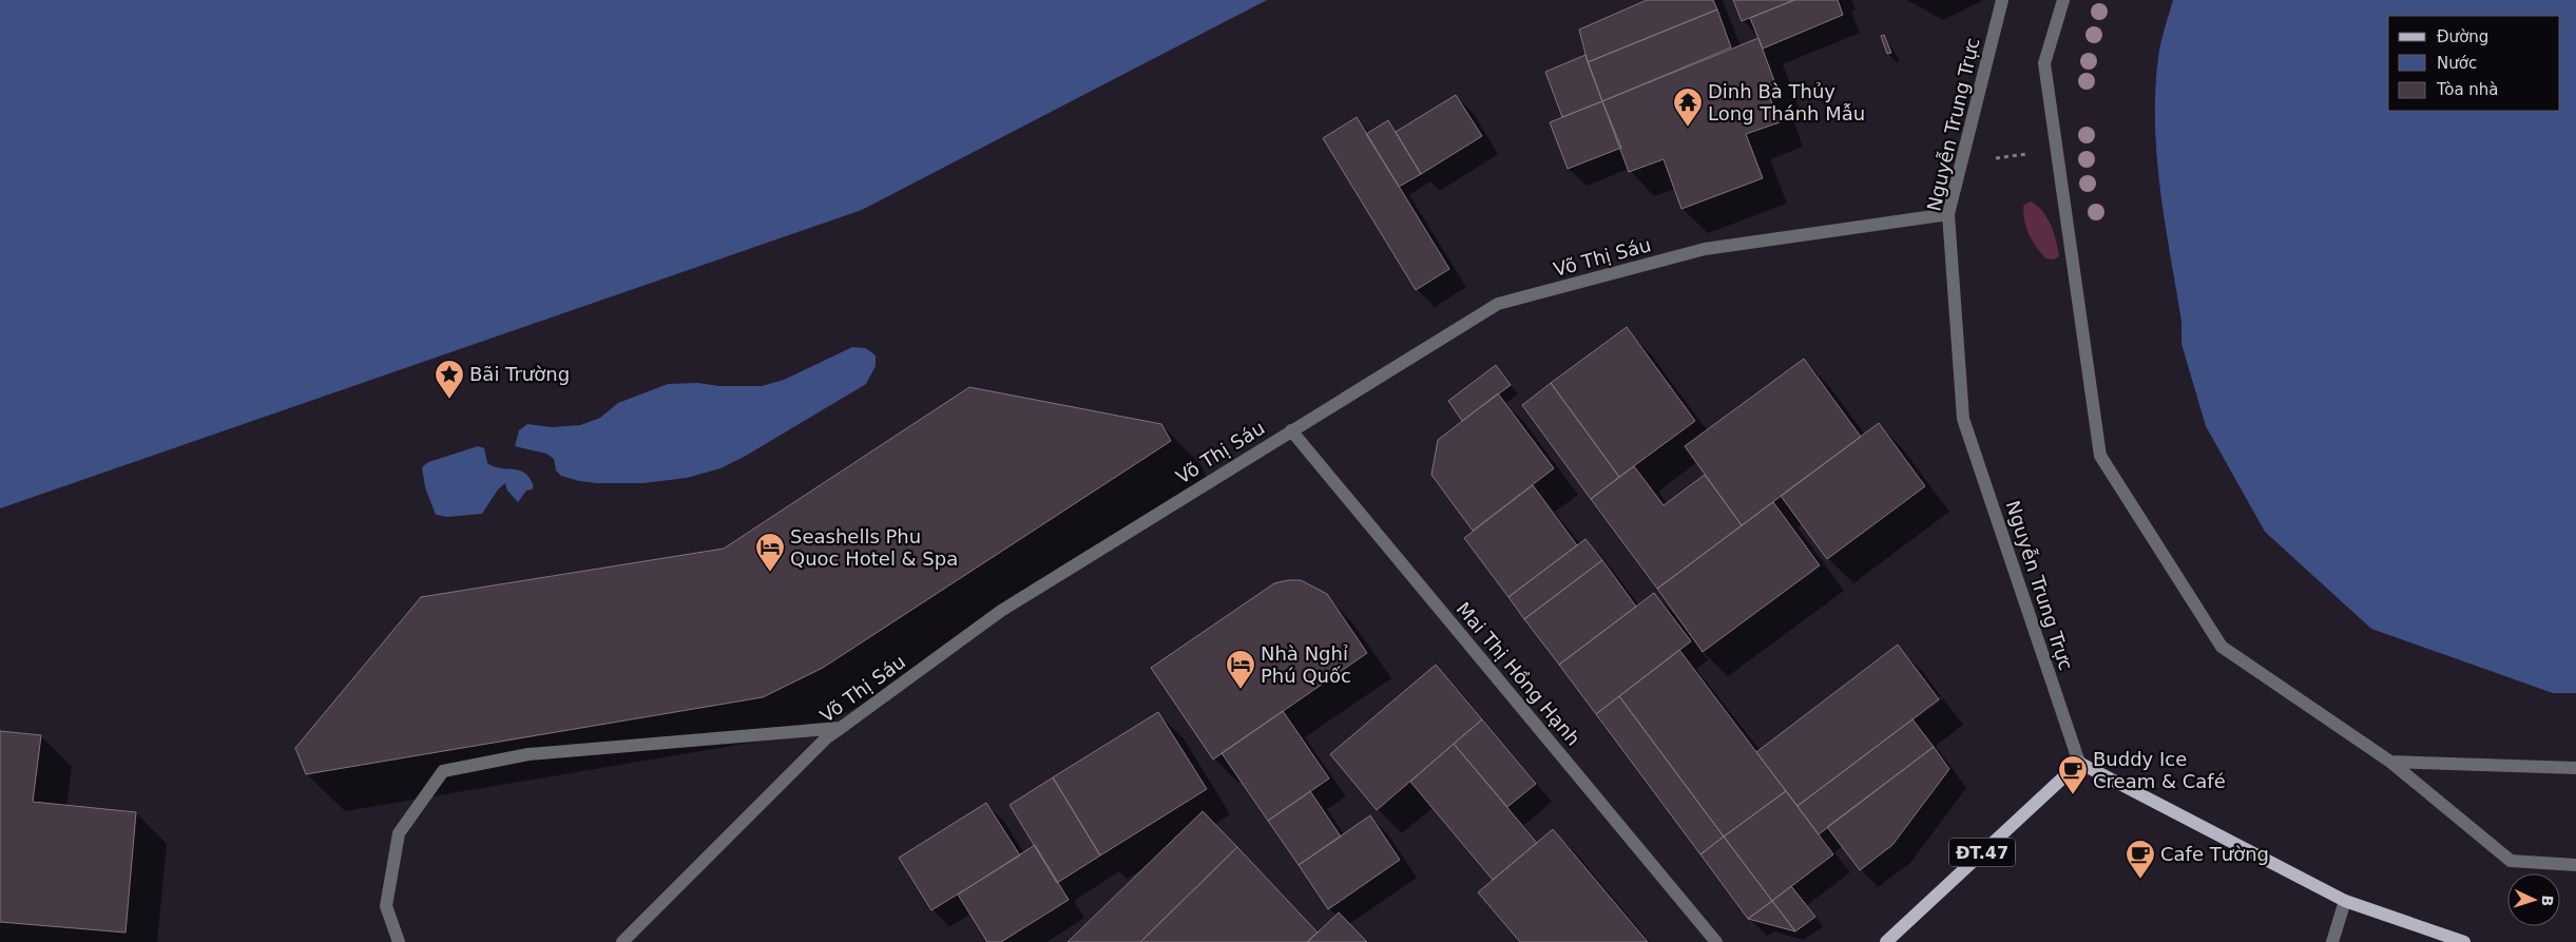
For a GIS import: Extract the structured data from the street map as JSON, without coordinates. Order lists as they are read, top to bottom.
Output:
{
  "streets": {
    "main road": ["ĐT.47"],
    "street": ["Nguyễn Trung Trực", "Võ Thị Sáu", "Mai Thị Hồng Hạnh"]
  },
  "crossings": [
    ["Nguyễn Trung Trực", "Võ Thị Sáu"],
    ["Nguyễn Trung Trực", "ĐT.47"],
    ["Võ Thị Sáu", "Mai Thị Hồng Hạnh"]
  ],
  "places": {
    "temple": ["Dinh Bà Thủy Long Thánh Mẫu"],
    "place": ["Bãi Trường"],
    "hotel": ["Seashells Phu Quoc Hotel & Spa", "Nhà Nghỉ Phú Quốc"],
    "cafe": ["Buddy Ice Cream & Café", "Cafe Tường"]
  },
  "legend": ["Đường", "Nước", "Tòa nhà"],
  "north": "right"
}
